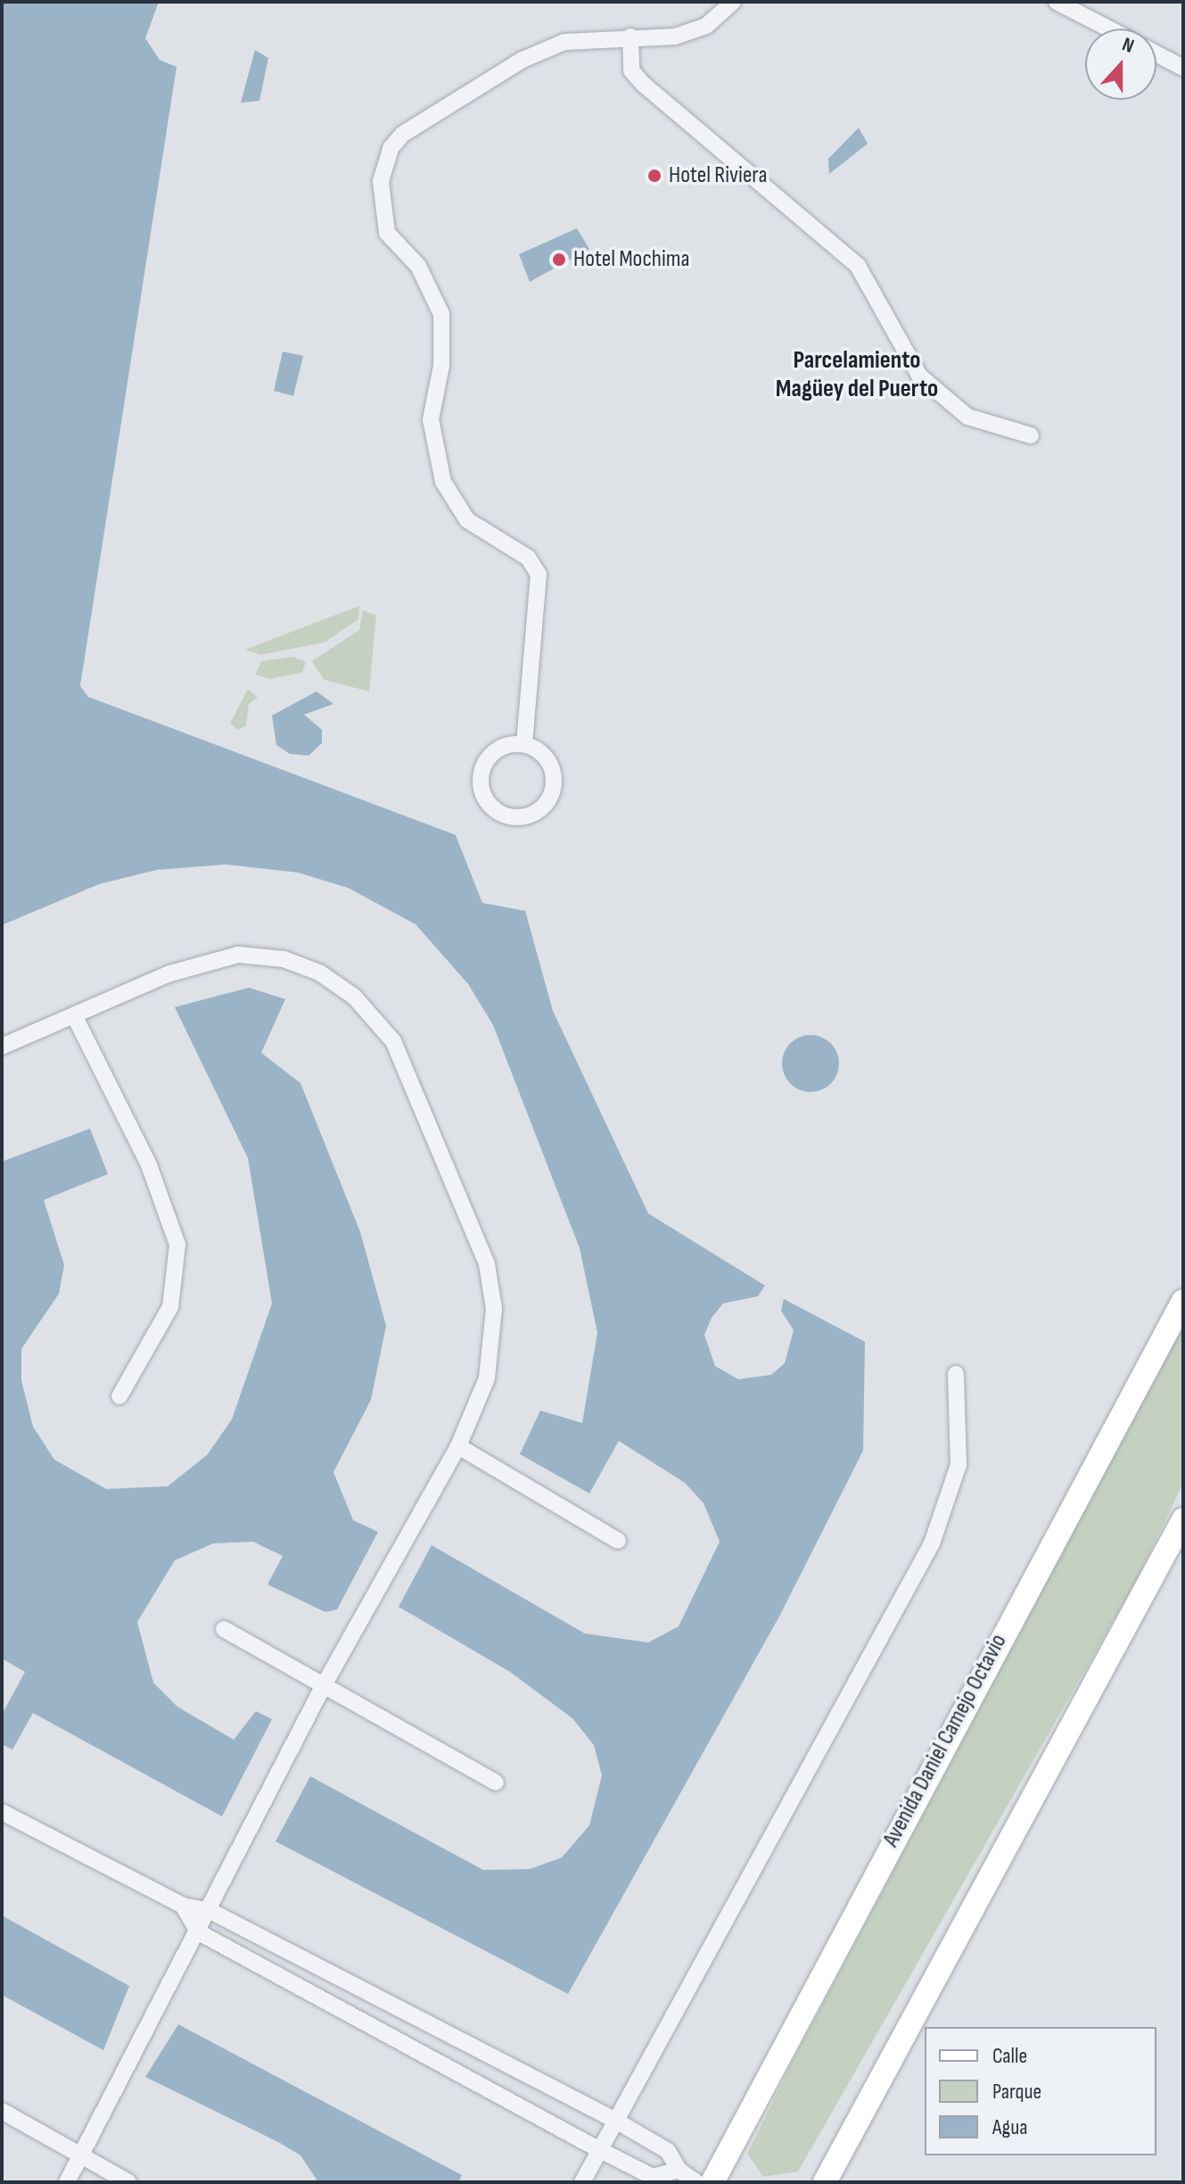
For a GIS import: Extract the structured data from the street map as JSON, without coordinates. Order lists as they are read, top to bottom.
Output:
{
  "streets": {
    "main road": ["Avenida Daniel Camejo Octavio"]
  },
  "districts": ["Parcelamiento Magüey del Puerto"],
  "places": ["Hotel Riviera", "Hotel Mochima"],
  "legend": ["Calle", "Parque", "Agua"],
  "north": "top"
}
